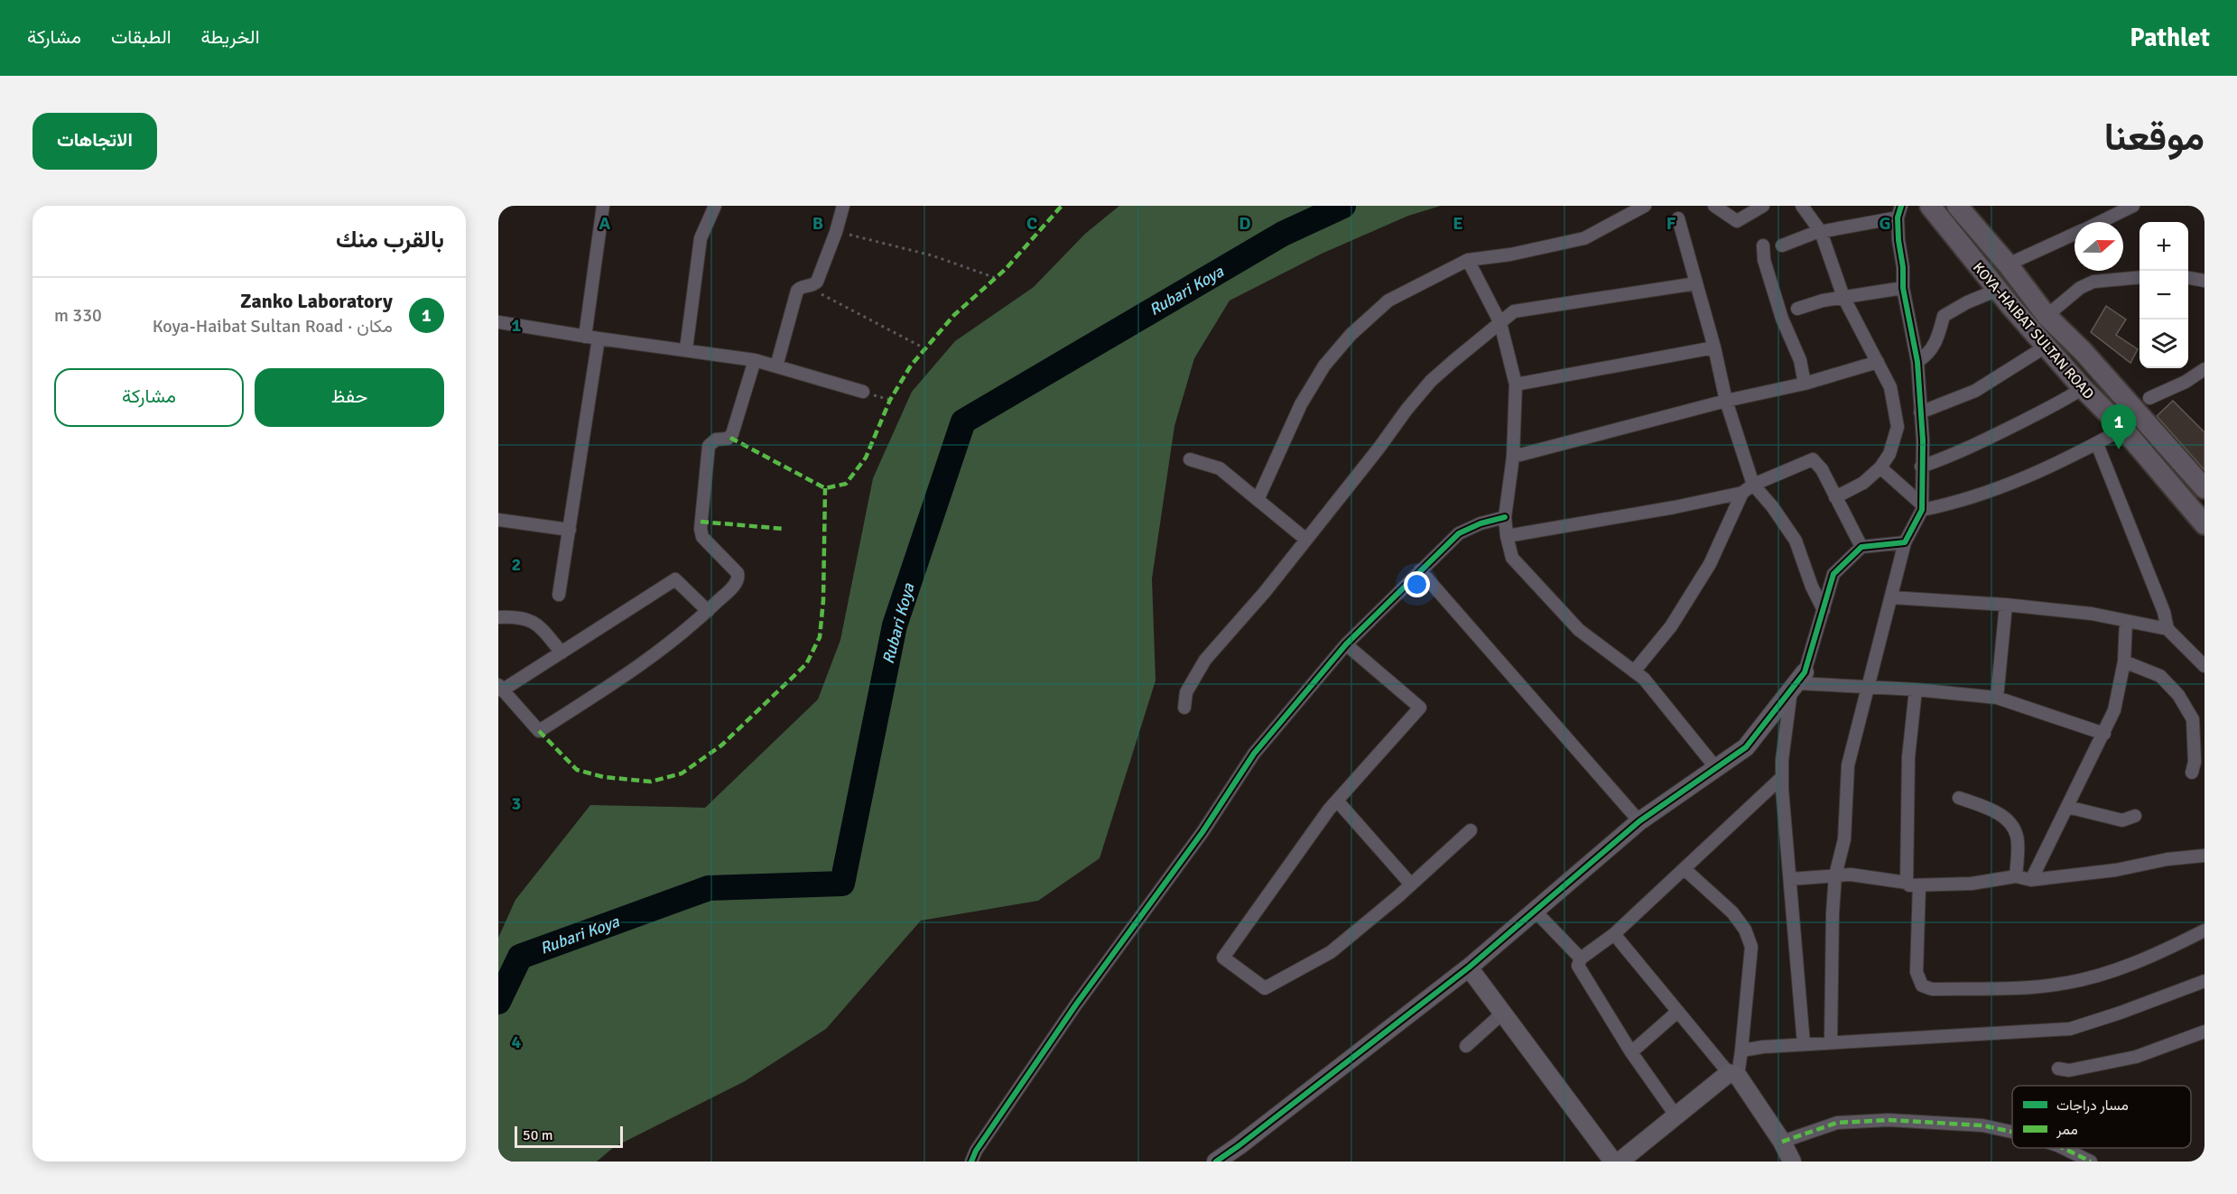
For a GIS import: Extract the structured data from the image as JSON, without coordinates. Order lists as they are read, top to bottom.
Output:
{
  "streets": {
    "main road": ["KOYA-HAIBAT SULTAN ROAD"]
  },
  "water": ["Rubari Koya"],
  "legend": ["مسار دراجات", "ممر"],
  "scale_bar": "50 m",
  "north": "right",
  "page": {
    "header": "Pathlet",
    "nav": ["الخريطة", "الطبقات", "مشاركة"],
    "title": "موقعنا",
    "buttons": [
      "الاتجاهات",
      ["حفظ", "مشاركة"]
    ],
    "heading": "بالقرب منك",
    "map_buttons": ["+", "−"],
    "list": [
      {
        "mark": "1",
        "name": "Zanko Laboratory",
        "note": "مكان · Koya-Haibat Sultan Road",
        "value": "330 m"
      }
    ],
    "pins": "1",
    "scale": "50 m"
  },
  "grid": {
    "columns": [
      "A",
      "B",
      "C",
      "D",
      "E",
      "F",
      "G"
    ],
    "rows": [
      "1",
      "2",
      "3",
      "4"
    ]
  }
}
